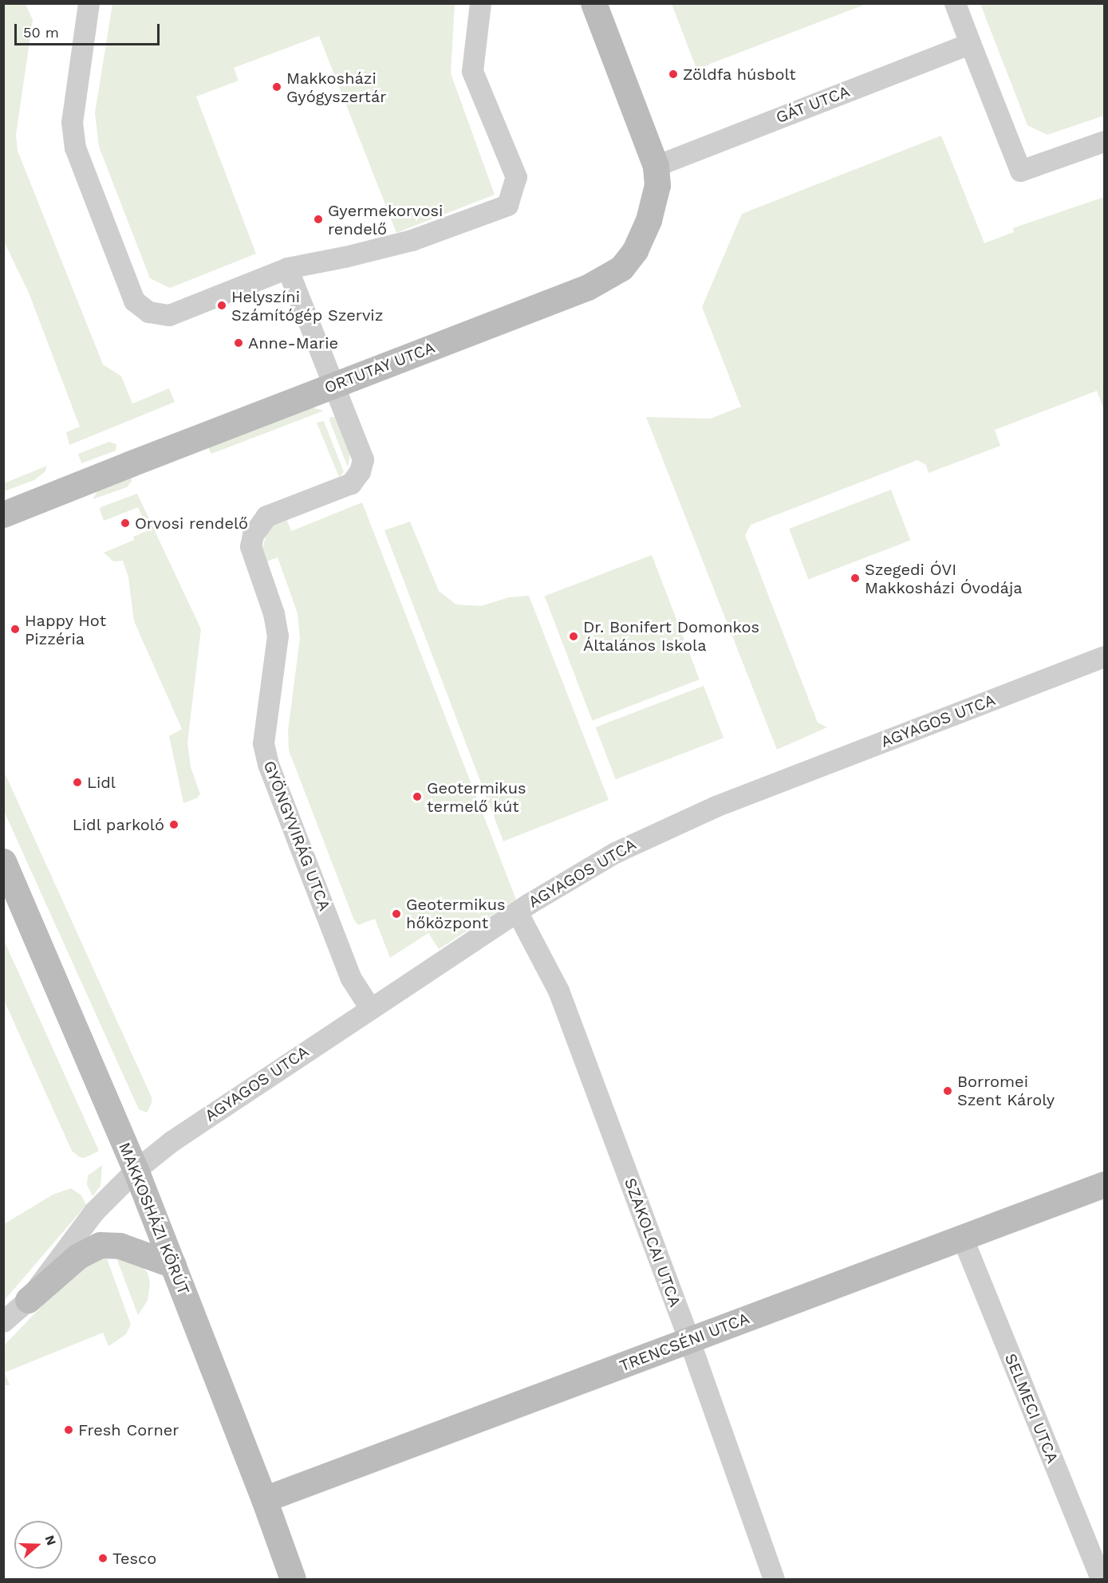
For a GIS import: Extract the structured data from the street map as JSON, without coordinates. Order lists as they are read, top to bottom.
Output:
{
  "streets": {
    "street": [
      "GÁT UTCA",
      "ORTUTAY UTCA",
      "AGYAGOS UTCA",
      "GYÖNGYVIRÁG UTCA",
      "MAKKOSHÁZI KÖRÚT",
      "SZAKOLCAI UTCA",
      "TRENCSÉNI UTCA",
      "SELMECI UTCA"
    ]
  },
  "crossings": [
    ["GÁT UTCA", "ORTUTAY UTCA"],
    ["ORTUTAY UTCA", "GYÖNGYVIRÁG UTCA"],
    ["AGYAGOS UTCA", "GYÖNGYVIRÁG UTCA"],
    ["AGYAGOS UTCA", "MAKKOSHÁZI KÖRÚT"],
    ["AGYAGOS UTCA", "SZAKOLCAI UTCA"],
    ["MAKKOSHÁZI KÖRÚT", "TRENCSÉNI UTCA"],
    ["SZAKOLCAI UTCA", "TRENCSÉNI UTCA"],
    ["TRENCSÉNI UTCA", "SELMECI UTCA"]
  ],
  "places": [
    "Zöldfa húsbolt",
    "Makkosházi Gyógyszertár",
    "Gyermekorvosi rendelő",
    "Helyszíni Számítógép Szerviz",
    "Anne-Marie",
    "Orvosi rendelő",
    "Szegedi ÓVI Makkosházi Óvodája",
    "Happy Hot Pizzéria",
    "Dr. Bonifert Domonkos Általános Iskola",
    "Lidl",
    "Geotermikus termelő kút",
    "Lidl parkoló",
    "Geotermikus hőközpont",
    "Borromei Szent Károly",
    "Fresh Corner",
    "Tesco"
  ],
  "scale_bar": "50 m",
  "north": "right"
}
